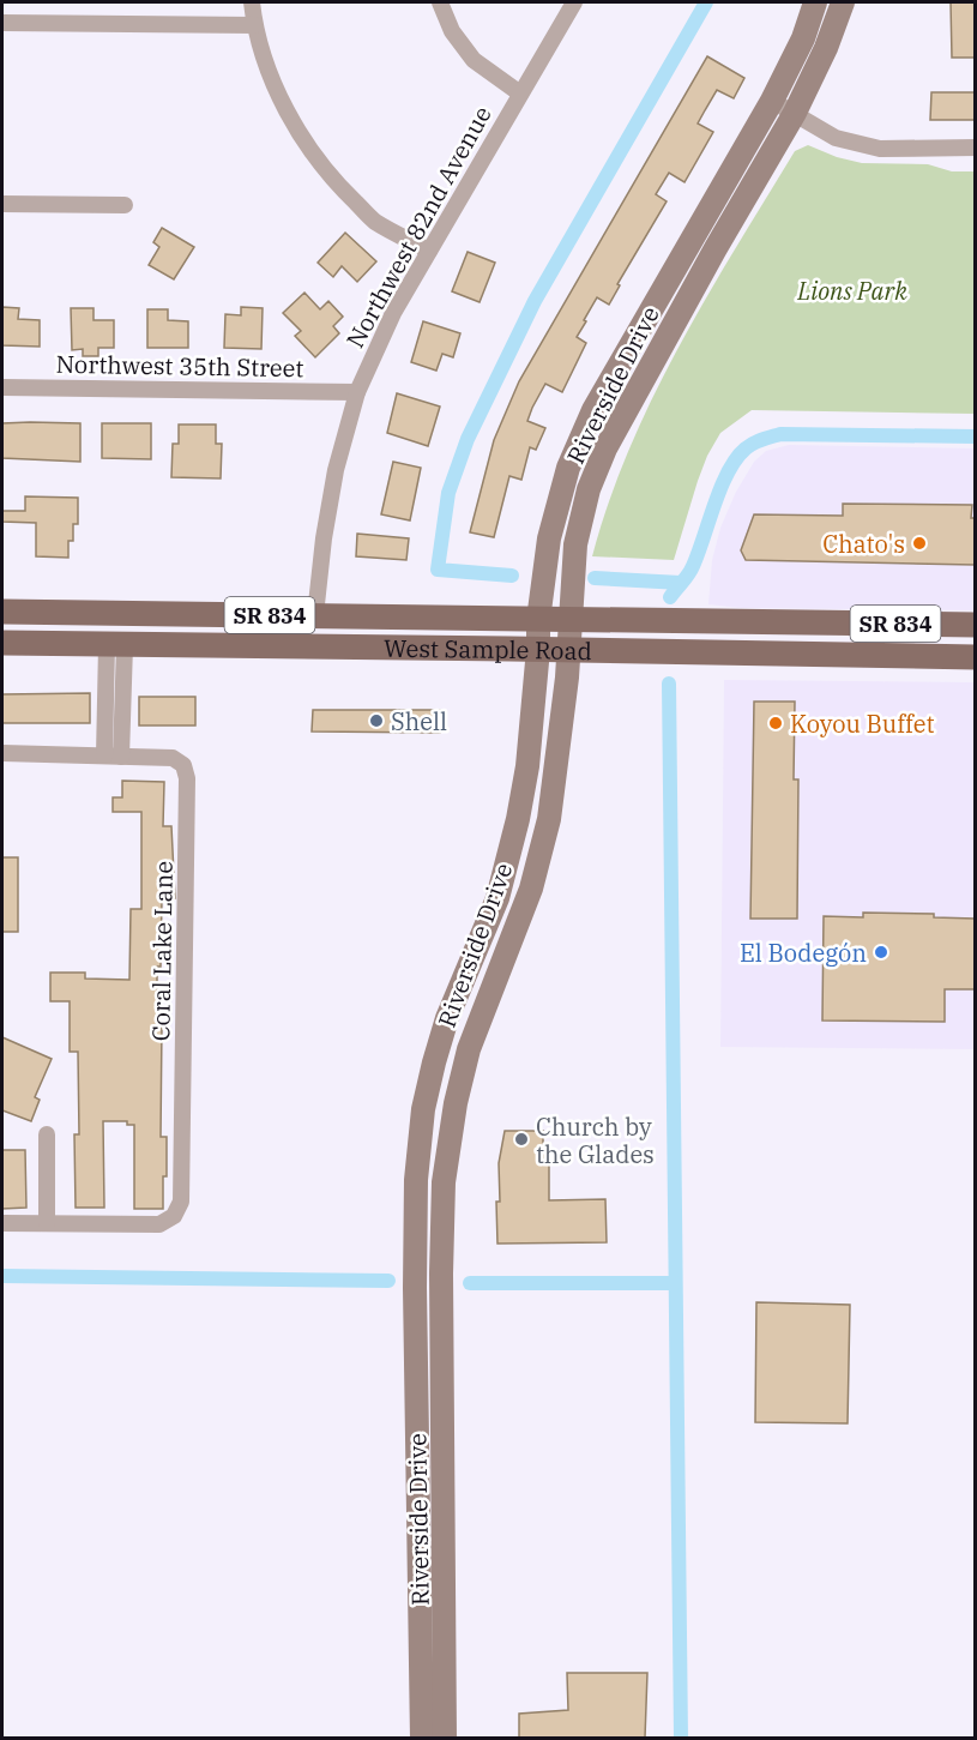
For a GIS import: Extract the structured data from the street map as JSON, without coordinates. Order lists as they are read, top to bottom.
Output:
{
  "streets": {
    "main road": ["SR 834", "West Sample Road"],
    "street": [
      "Northwest 82nd Avenue",
      "Northwest 35th Street",
      "Riverside Drive",
      "Coral Lake Lane"
    ]
  },
  "crossings": [
    ["Northwest 82nd Avenue", "Northwest 35th Street"],
    ["Northwest 82nd Avenue", "West Sample Road"],
    ["Riverside Drive", "West Sample Road"]
  ],
  "parks": ["Lions Park"],
  "places": [
    "Chato's",
    "Shell",
    "Koyou Buffet",
    "El Bodegón",
    "Church by the Glades"
  ]
}
